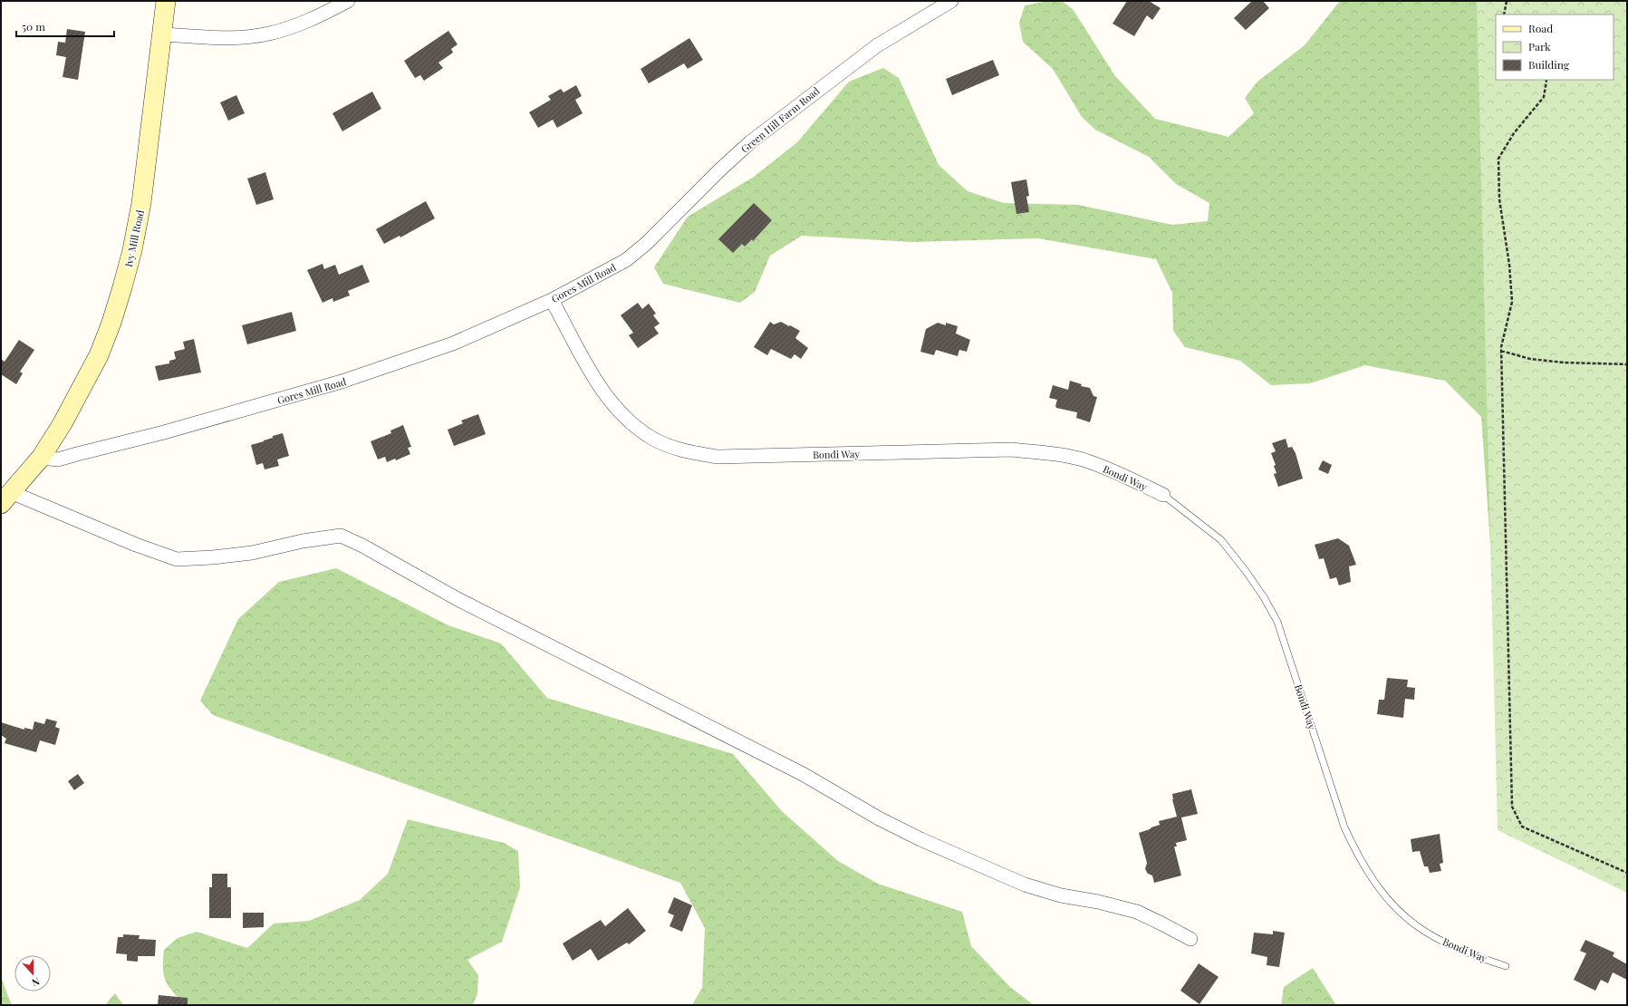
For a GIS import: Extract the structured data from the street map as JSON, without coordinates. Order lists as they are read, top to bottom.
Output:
{
  "streets": {
    "street": [
      "Green Hill Farm Road",
      "Ivy Mill Road",
      "Gores Mill Road",
      "Bondi Way"
    ]
  },
  "crossings": [
    ["Green Hill Farm Road", "Gores Mill Road"],
    ["Ivy Mill Road", "Gores Mill Road"],
    ["Gores Mill Road", "Bondi Way"]
  ],
  "legend": ["Road", "Park", "Building"],
  "scale_bar": "50 m",
  "north": "bottom"
}
